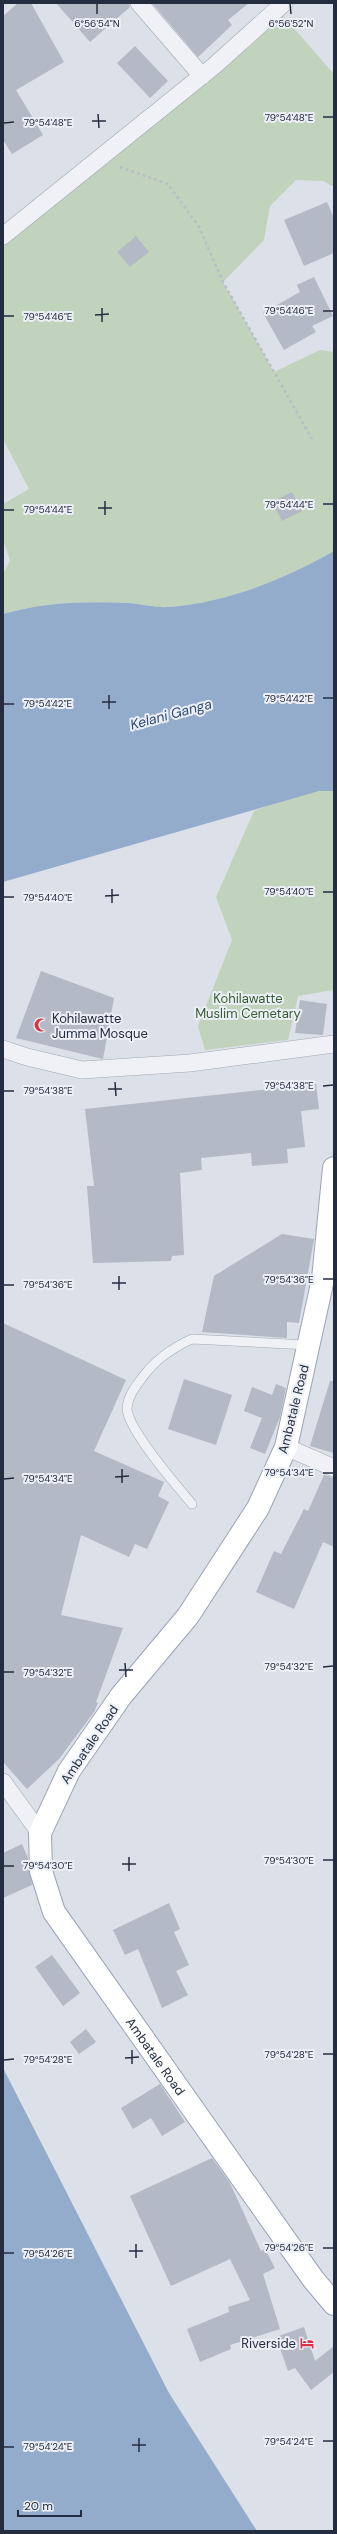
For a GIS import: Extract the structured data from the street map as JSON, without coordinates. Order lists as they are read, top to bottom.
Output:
{
  "streets": {
    "main road": ["Ambatale Road"]
  },
  "water": ["Kelani Ganga"],
  "parks": ["Kohilawatte Muslim Cemetary"],
  "places": {
    "mosque": ["Kohilawatte Jumma Mosque"],
    "hotel": ["Riverside"]
  },
  "scale_bar": "20 m",
  "coordinates": [
    "6°56'54\"N",
    "6°56'52\"N",
    "79°54'48\"E",
    "79°54'46\"E",
    "79°54'44\"E",
    "79°54'42\"E",
    "79°54'40\"E",
    "79°54'38\"E",
    "79°54'36\"E",
    "79°54'34\"E",
    "79°54'32\"E",
    "79°54'30\"E",
    "79°54'28\"E",
    "79°54'26\"E",
    "79°54'24\"E"
  ]
}
